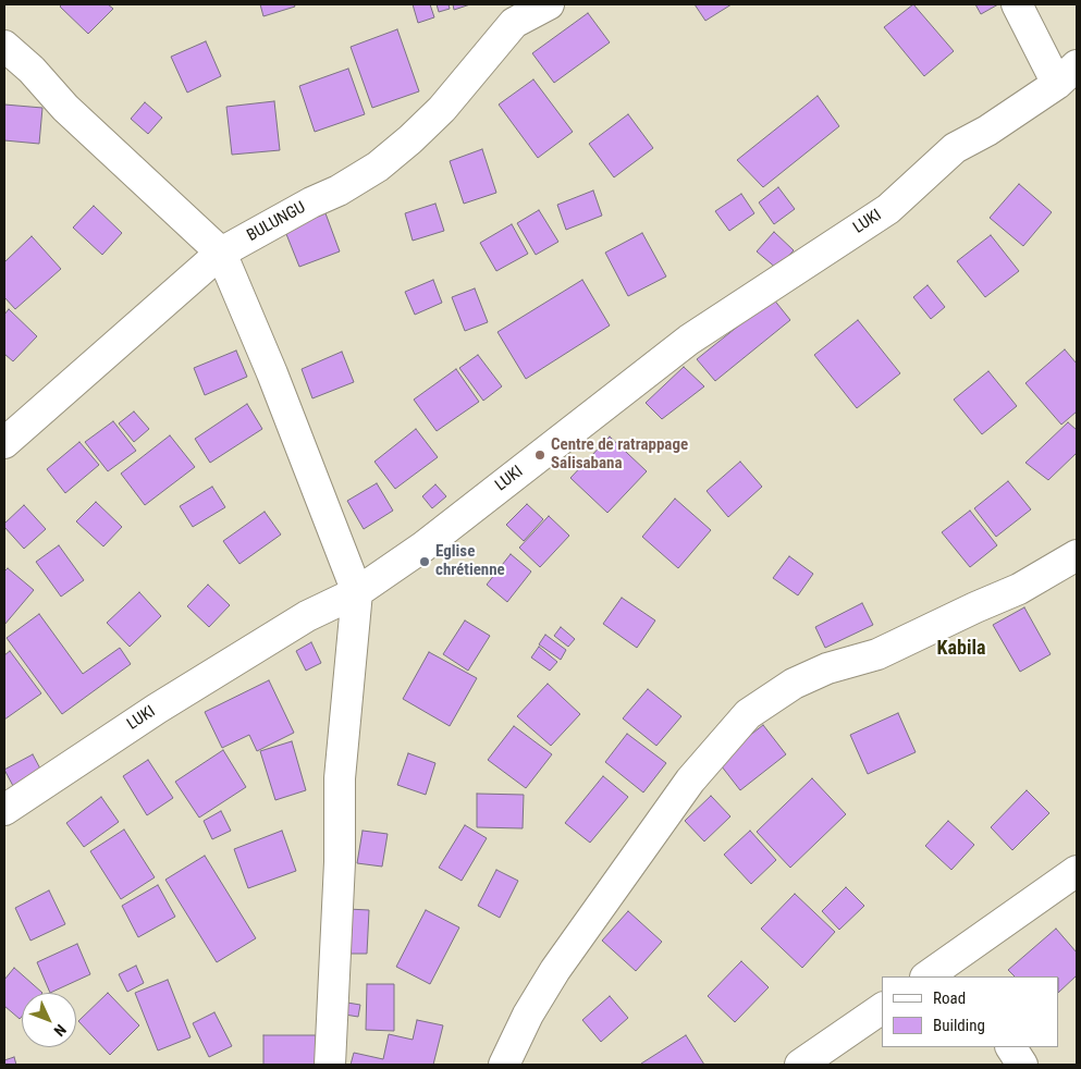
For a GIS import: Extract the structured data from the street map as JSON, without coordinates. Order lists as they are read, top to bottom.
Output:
{
  "streets": {
    "street": ["BULUNGU", "LUKI"]
  },
  "districts": ["Kabila"],
  "places": ["Centre de ratrappage Salisabana", "Eglise chrétienne"],
  "legend": ["Road", "Building"],
  "north": "bottom right"
}
